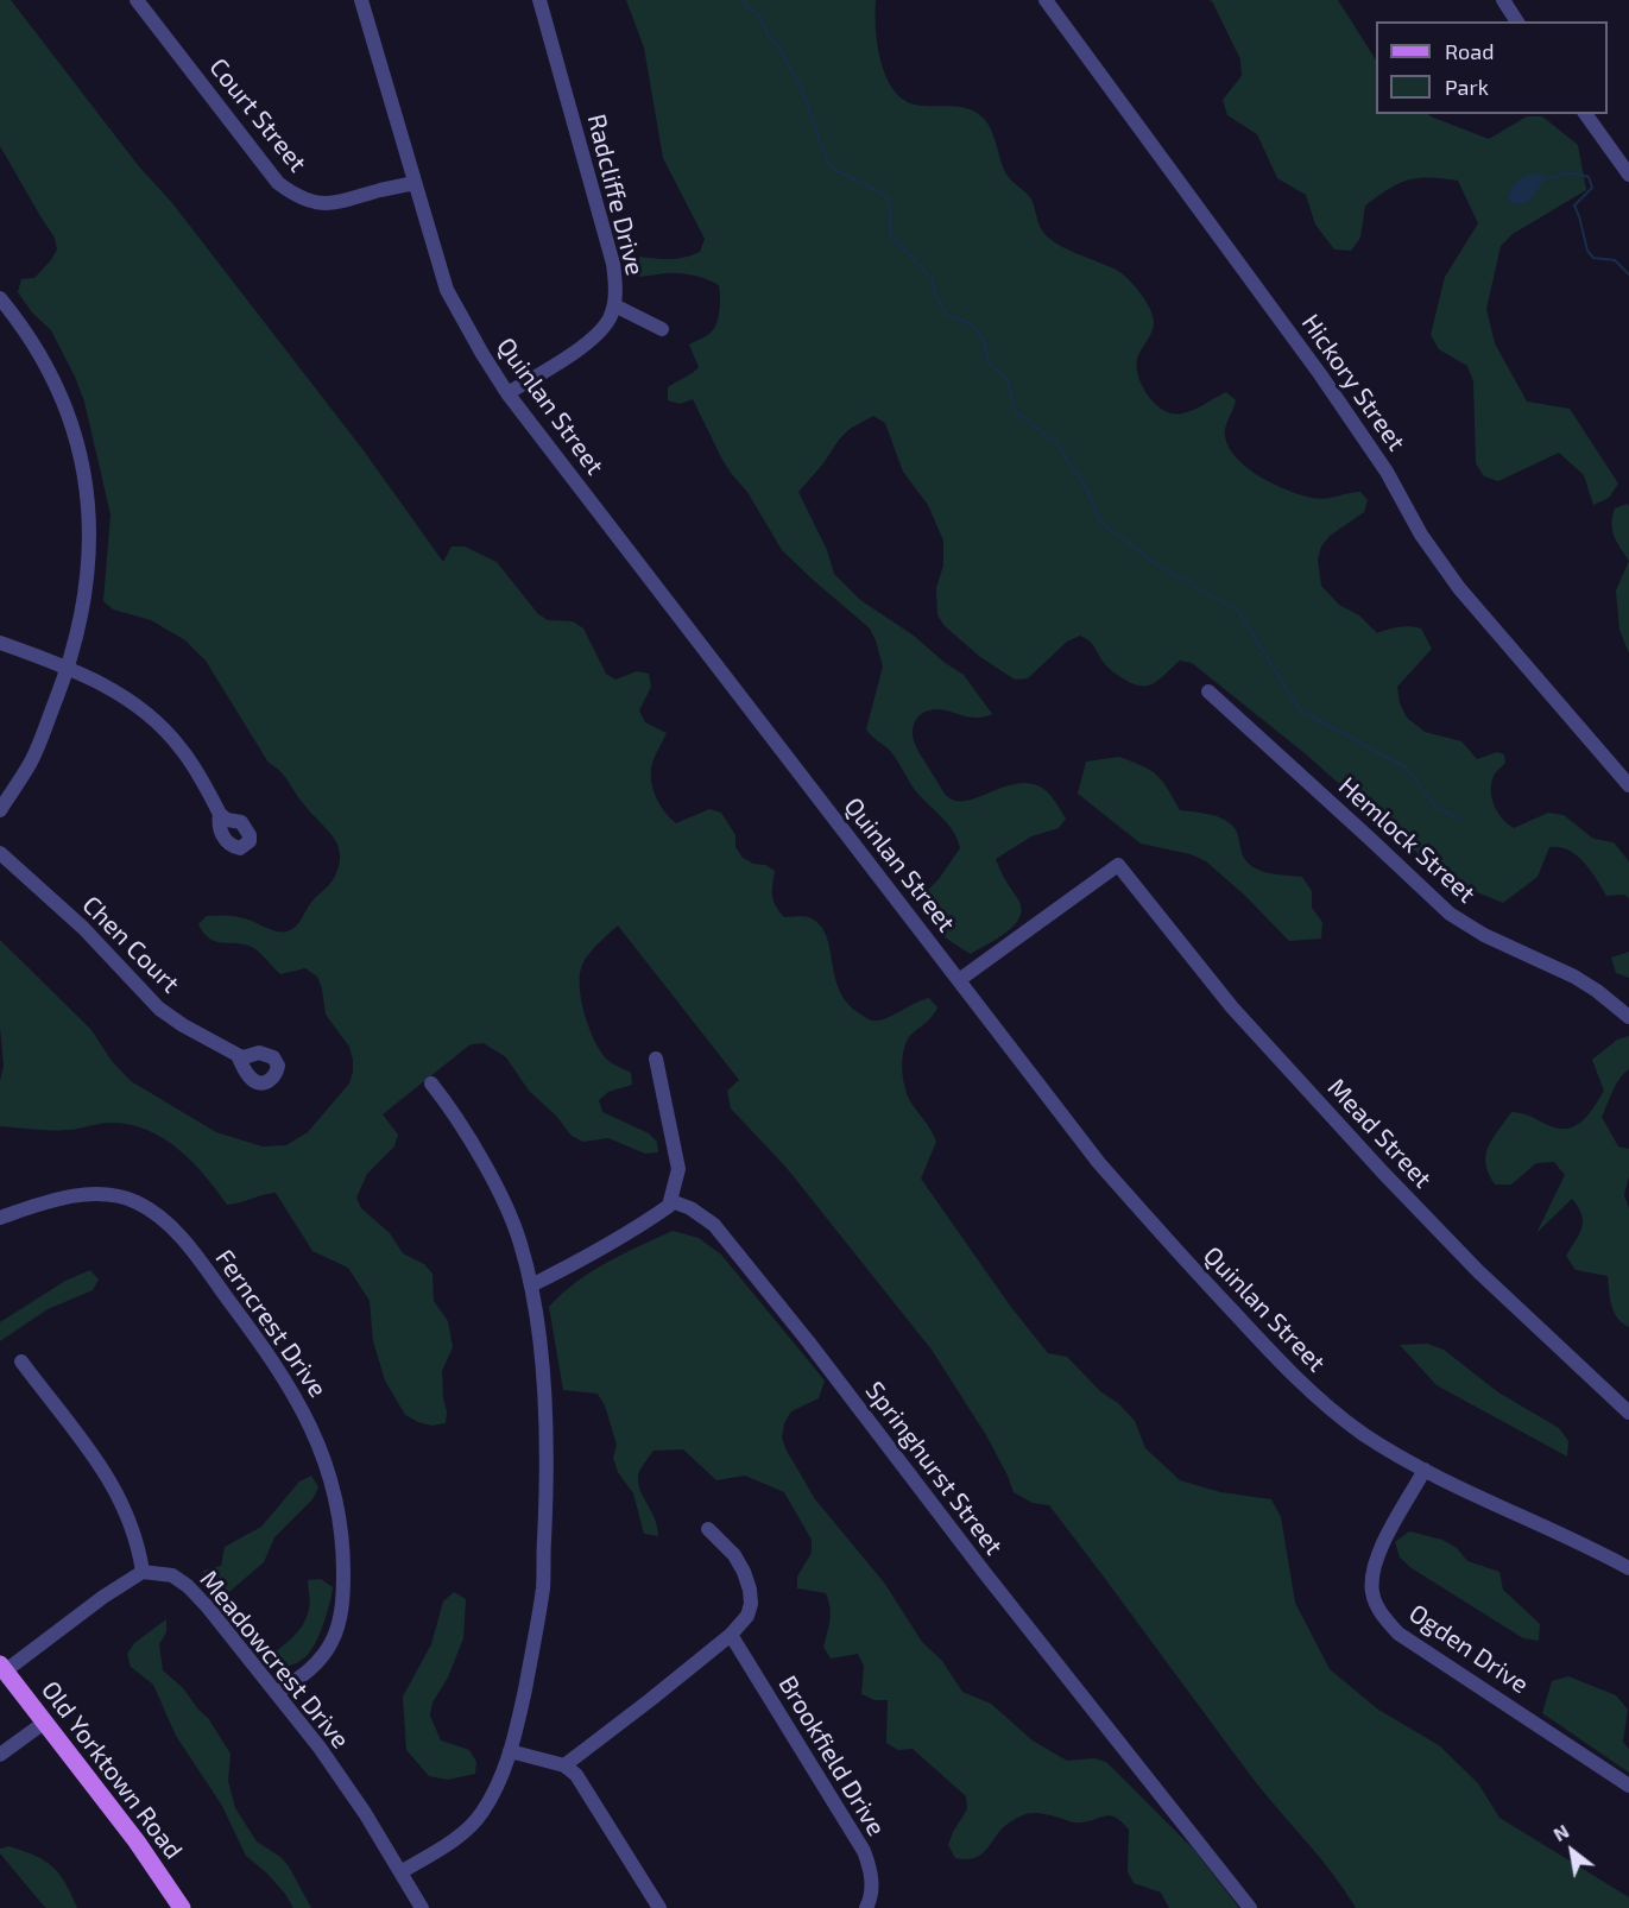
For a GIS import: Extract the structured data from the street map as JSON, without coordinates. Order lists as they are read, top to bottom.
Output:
{
  "streets": {
    "main road": ["Old Yorktown Road"],
    "street": [
      "Court Street",
      "Radcliffe Drive",
      "Hickory Street",
      "Quinlan Street",
      "Hemlock Street",
      "Chen Court",
      "Mead Street",
      "Ferncrest Drive",
      "Springhurst Street",
      "Ogden Drive",
      "Meadowcrest Drive",
      "Brookfield Drive"
    ]
  },
  "crossings": [
    ["Court Street", "Quinlan Street"],
    ["Radcliffe Drive", "Quinlan Street"],
    ["Quinlan Street", "Mead Street"],
    ["Quinlan Street", "Ogden Drive"],
    ["Ferncrest Drive", "Meadowcrest Drive"]
  ],
  "legend": ["Road", "Park"],
  "north": "top left"
}
